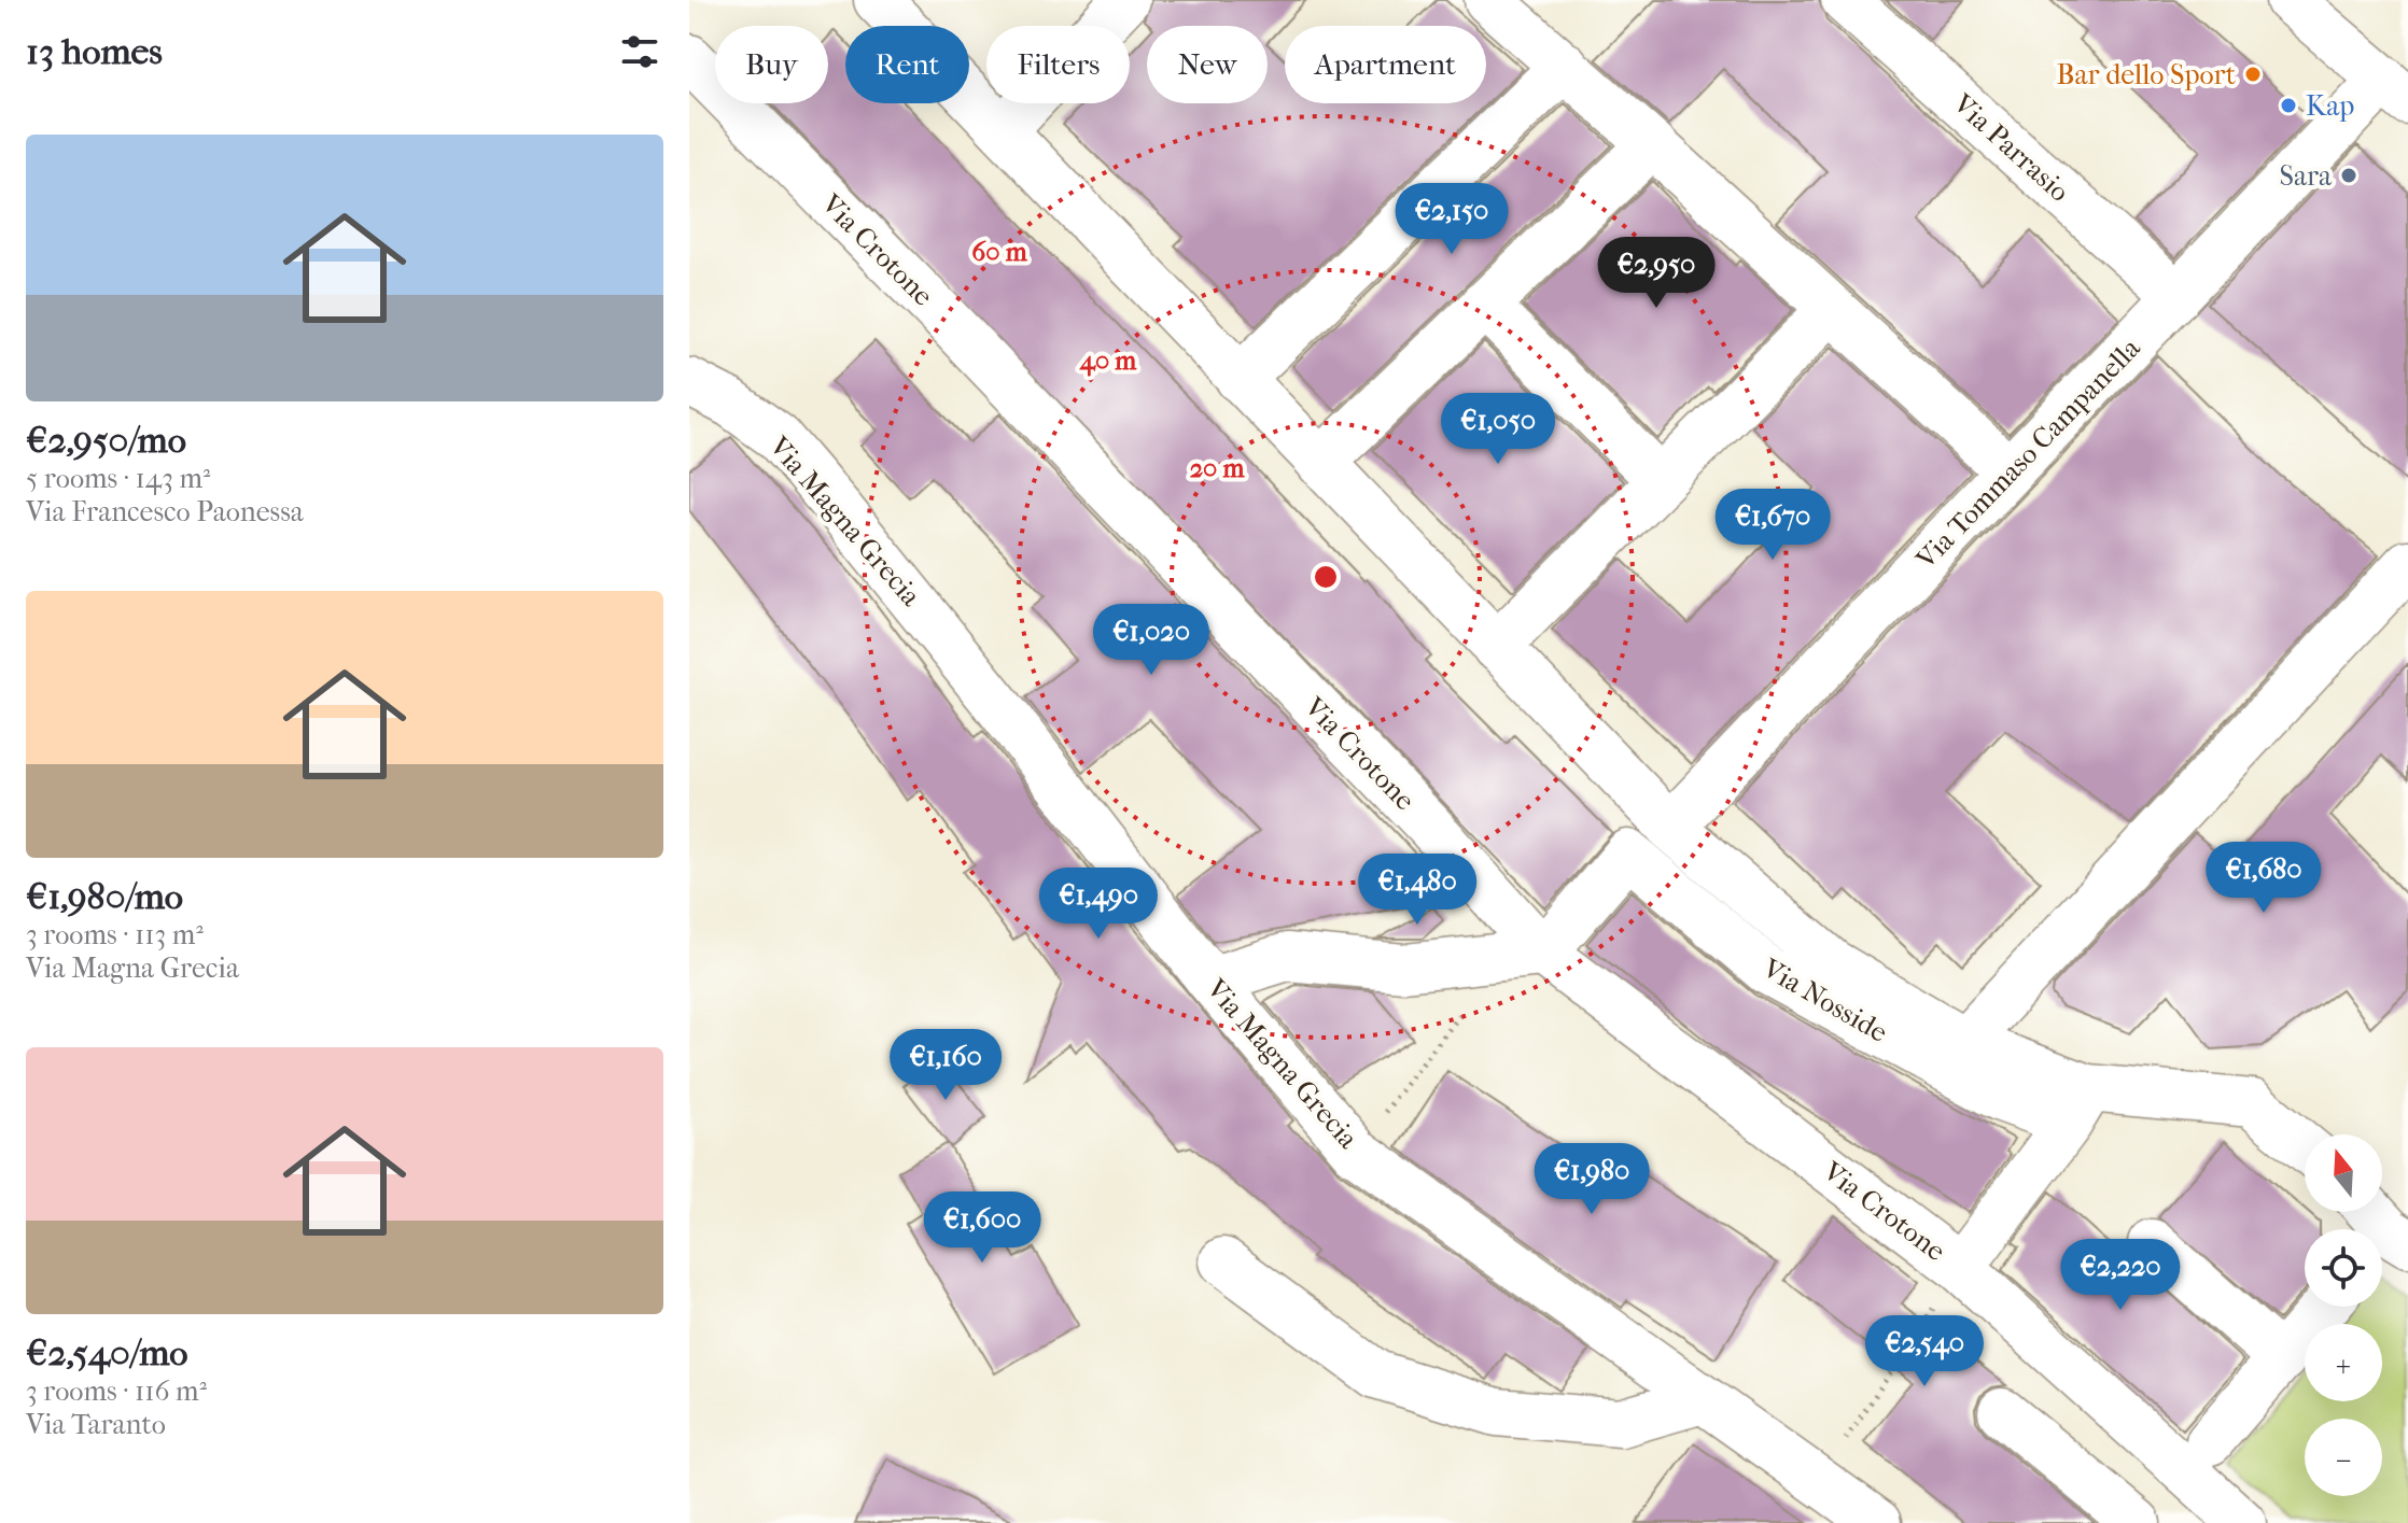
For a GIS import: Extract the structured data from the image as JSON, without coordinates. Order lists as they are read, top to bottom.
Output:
{
  "streets": {
    "street": [
      "Via Parrasio",
      "Via Crotone",
      "Via Tommaso Campanella",
      "Via Magna Grecia",
      "Via Nosside"
    ]
  },
  "crossings": [
    ["Via Parrasio", "Via Tommaso Campanella"],
    ["Via Crotone", "Via Nosside"]
  ],
  "places": ["Bar dello Sport", "Kap", "Sara"],
  "north": "top",
  "page": {
    "heading": "13 homes",
    "chip": [
      "Buy",
      "Rent",
      "Filters",
      "New",
      "Apartment"
    ],
    "list": [
      {
        "name": "€2,950/mo",
        "note": "5 rooms · 143 m² · Via Francesco Paonessa"
      },
      {
        "name": "€1,980/mo",
        "note": "3 rooms · 113 m² · Via Magna Grecia"
      },
      {
        "name": "€2,540/mo",
        "note": "3 rooms · 116 m² · Via Taranto"
      }
    ],
    "price": [
      "€2,150",
      "€2,950",
      "€1,050",
      "€1,670",
      "€1,020",
      "€1,680",
      "€1,480",
      "€1,490",
      "€1,160",
      "€1,980",
      "€1,600",
      "€2,220",
      "€2,540"
    ],
    "map_buttons": ["+", "−"]
  },
  "rings": ["60 m", "40 m", "20 m"]
}
